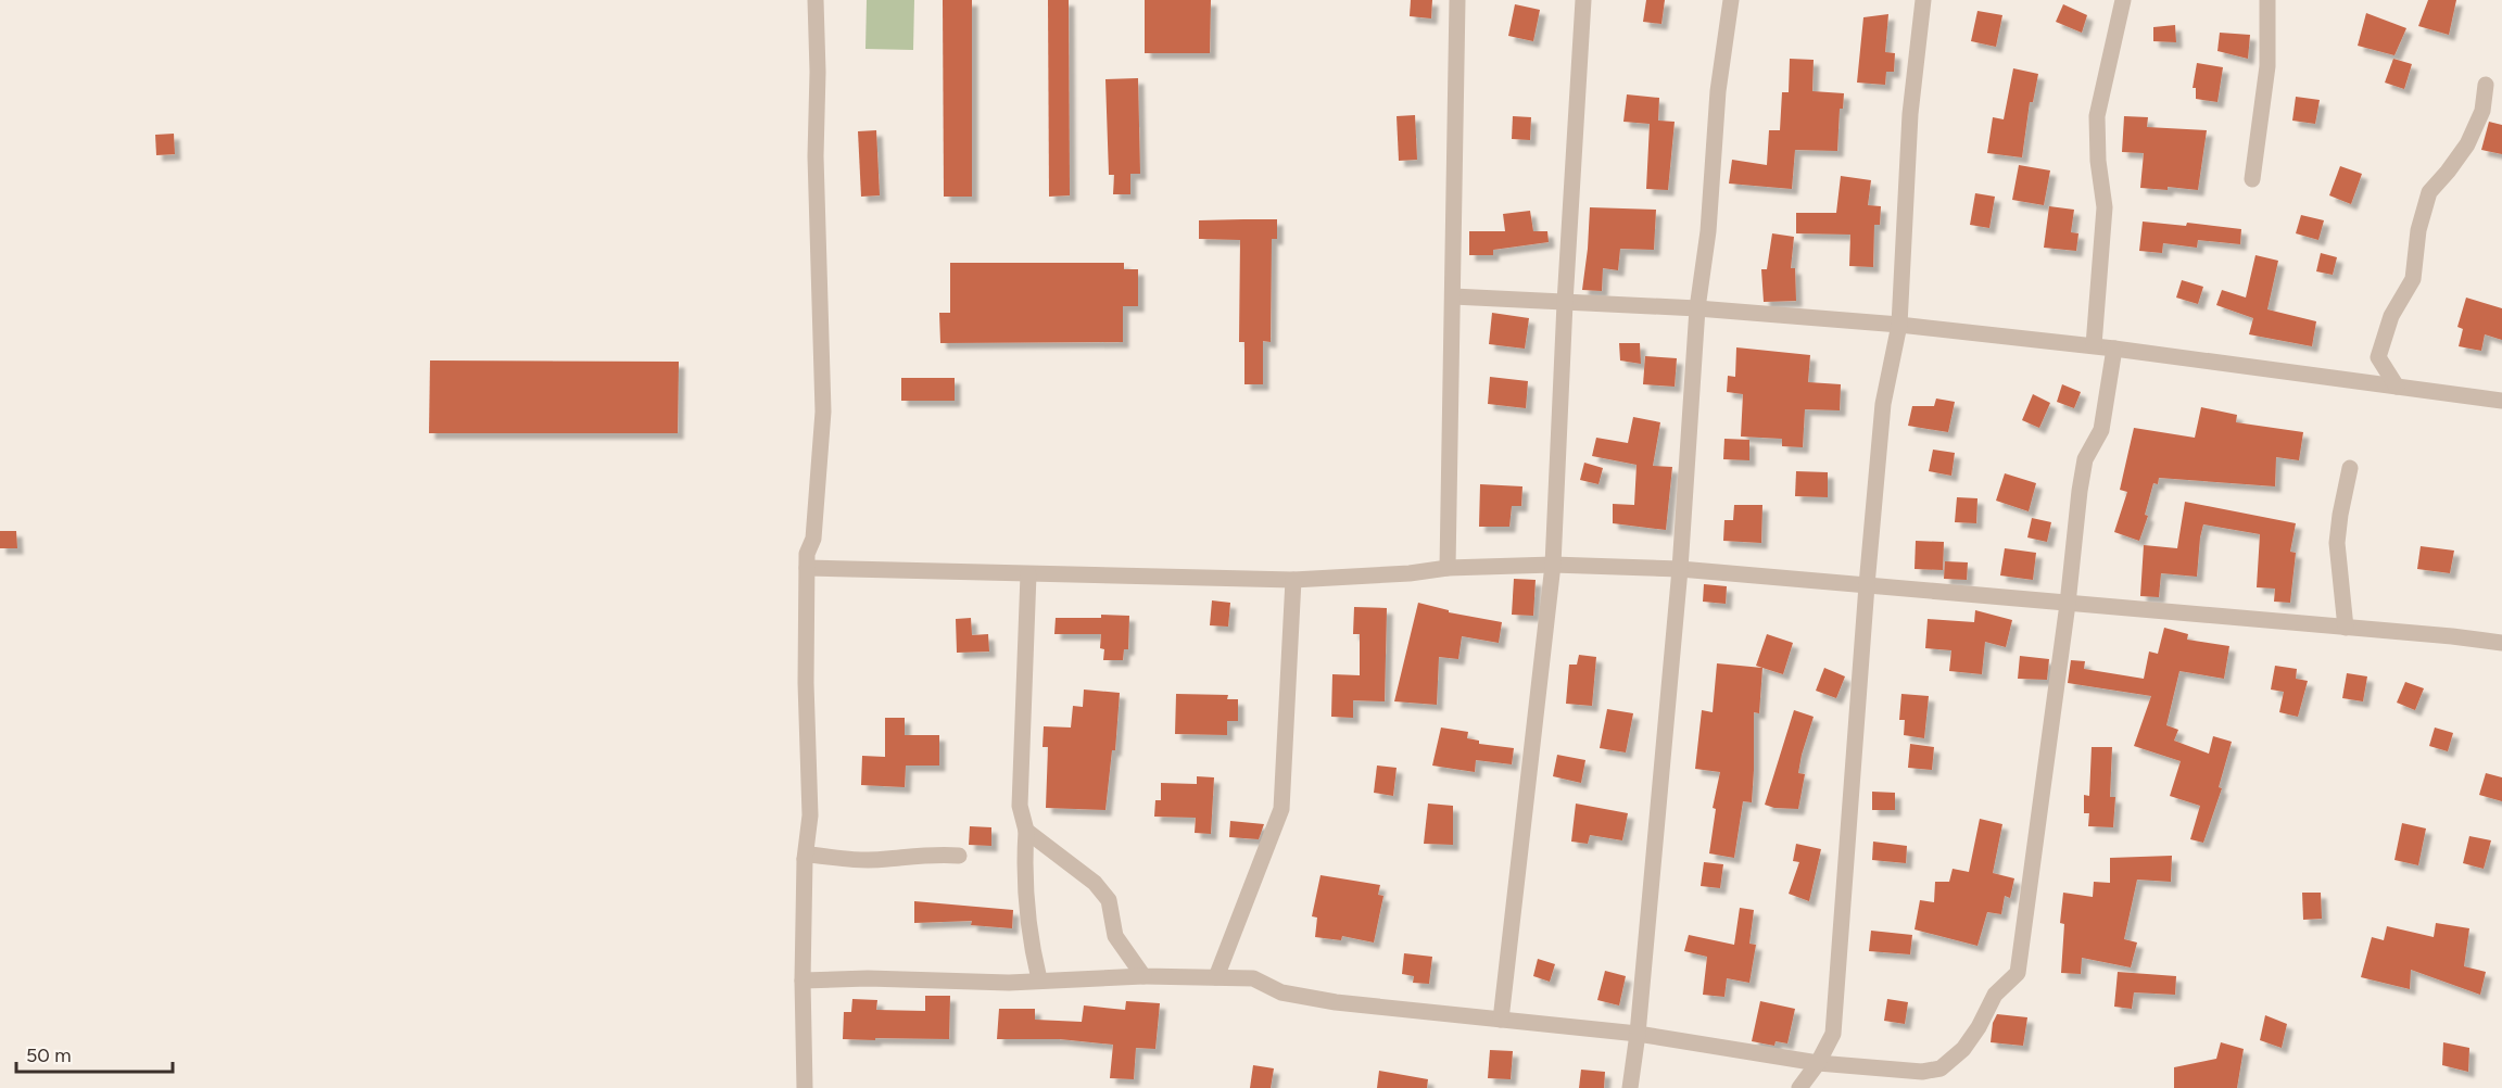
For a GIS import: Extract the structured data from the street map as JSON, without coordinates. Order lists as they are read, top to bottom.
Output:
{
  "scale_bar": "50 m"
}
